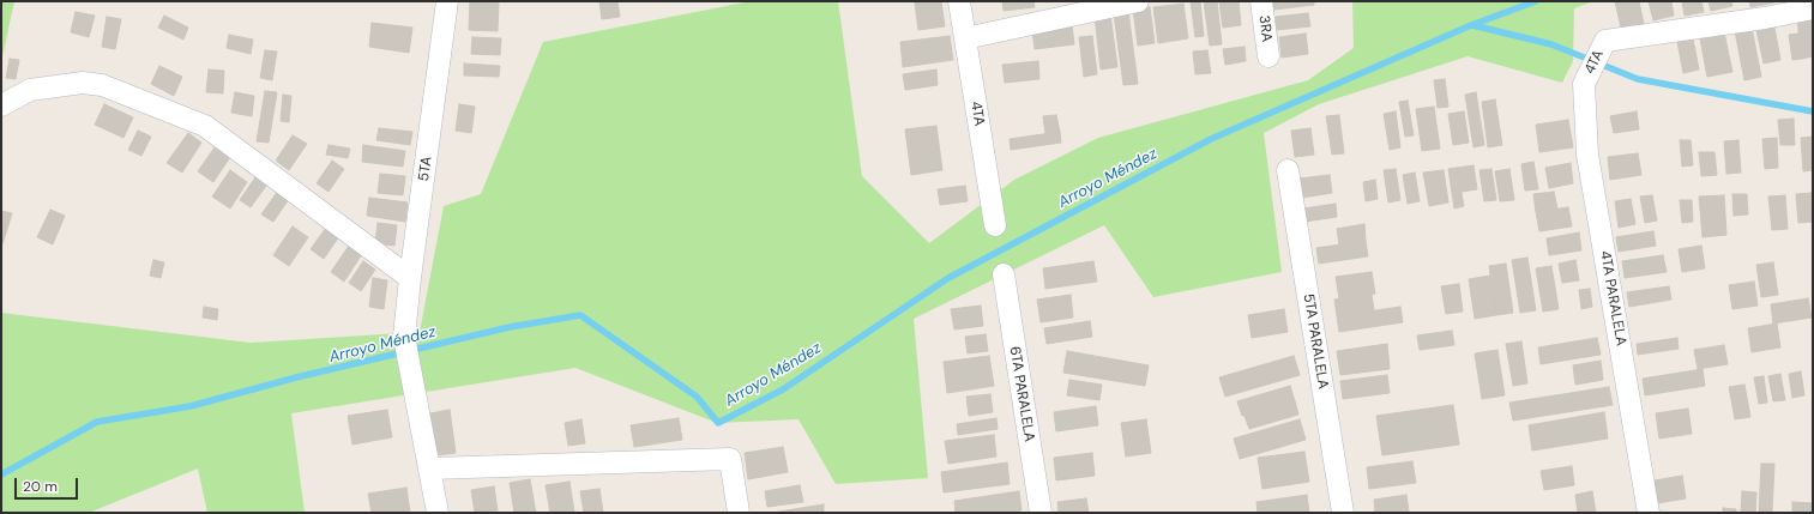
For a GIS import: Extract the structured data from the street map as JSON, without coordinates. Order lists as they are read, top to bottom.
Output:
{
  "streets": {
    "street": [
      "3RA",
      "4TA",
      "5TA",
      "4TA PARALELA",
      "5TA PARALELA",
      "6TA PARALELA"
    ]
  },
  "crossings": [
    ["4TA", "4TA PARALELA"]
  ],
  "water": ["Arroyo Méndez"],
  "scale_bar": "20 m"
}
